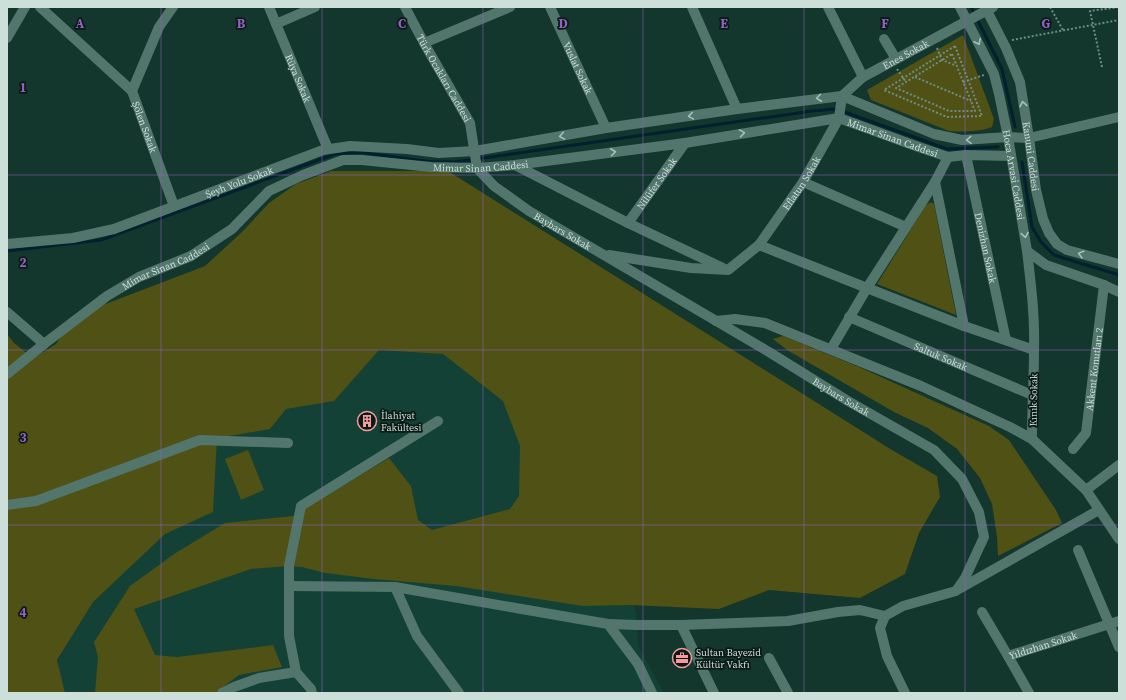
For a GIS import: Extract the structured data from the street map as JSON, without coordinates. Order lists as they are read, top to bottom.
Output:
{
  "streets": {
    "street": [
      "Enes Sokak",
      "Vuslat Sokak",
      "Rüya Sokak",
      "Türk Ocakları Caddesi",
      "Şölen Sokak",
      "Mimar Sinan Caddesi",
      "Kanuni Caddesi",
      "Hoca Arvasi Caddesi",
      "Şeyh Yolu Sokak",
      "Eflatun Sokak",
      "Nilüfer Sokak",
      "Baybars Sokak",
      "Denizhan Sokak",
      "Saltuk Sokak",
      "Akkent Konutları 2",
      "Kınık Sokak",
      "Yıldızhan Sokak"
    ]
  },
  "crossings": [
    ["Enes Sokak", "Mimar Sinan Caddesi"],
    ["Enes Sokak", "Kanuni Caddesi"],
    ["Enes Sokak", "Hoca Arvasi Caddesi"],
    ["Vuslat Sokak", "Mimar Sinan Caddesi"],
    ["Rüya Sokak", "Şeyh Yolu Sokak"],
    ["Türk Ocakları Caddesi", "Mimar Sinan Caddesi"],
    ["Türk Ocakları Caddesi", "Şeyh Yolu Sokak"],
    ["Türk Ocakları Caddesi", "Baybars Sokak"],
    ["Şölen Sokak", "Şeyh Yolu Sokak"],
    ["Mimar Sinan Caddesi", "Kanuni Caddesi"],
    ["Mimar Sinan Caddesi", "Hoca Arvasi Caddesi"],
    ["Mimar Sinan Caddesi", "Şeyh Yolu Sokak"],
    ["Mimar Sinan Caddesi", "Eflatun Sokak"],
    ["Mimar Sinan Caddesi", "Nilüfer Sokak"],
    ["Mimar Sinan Caddesi", "Baybars Sokak"],
    ["Mimar Sinan Caddesi", "Denizhan Sokak"],
    ["Hoca Arvasi Caddesi", "Kınık Sokak"],
    ["Saltuk Sokak", "Kınık Sokak"]
  ],
  "one_way": ["Kanuni Caddesi"],
  "places": {
    "building": ["İlahiyat Fakültesi"],
    "office": ["Sultan Bayezid Kültür Vakfı"]
  },
  "grid": {
    "columns": [
      "A",
      "B",
      "C",
      "D",
      "E",
      "F",
      "G"
    ],
    "rows": [
      "1",
      "2",
      "3",
      "4"
    ]
  }
}
